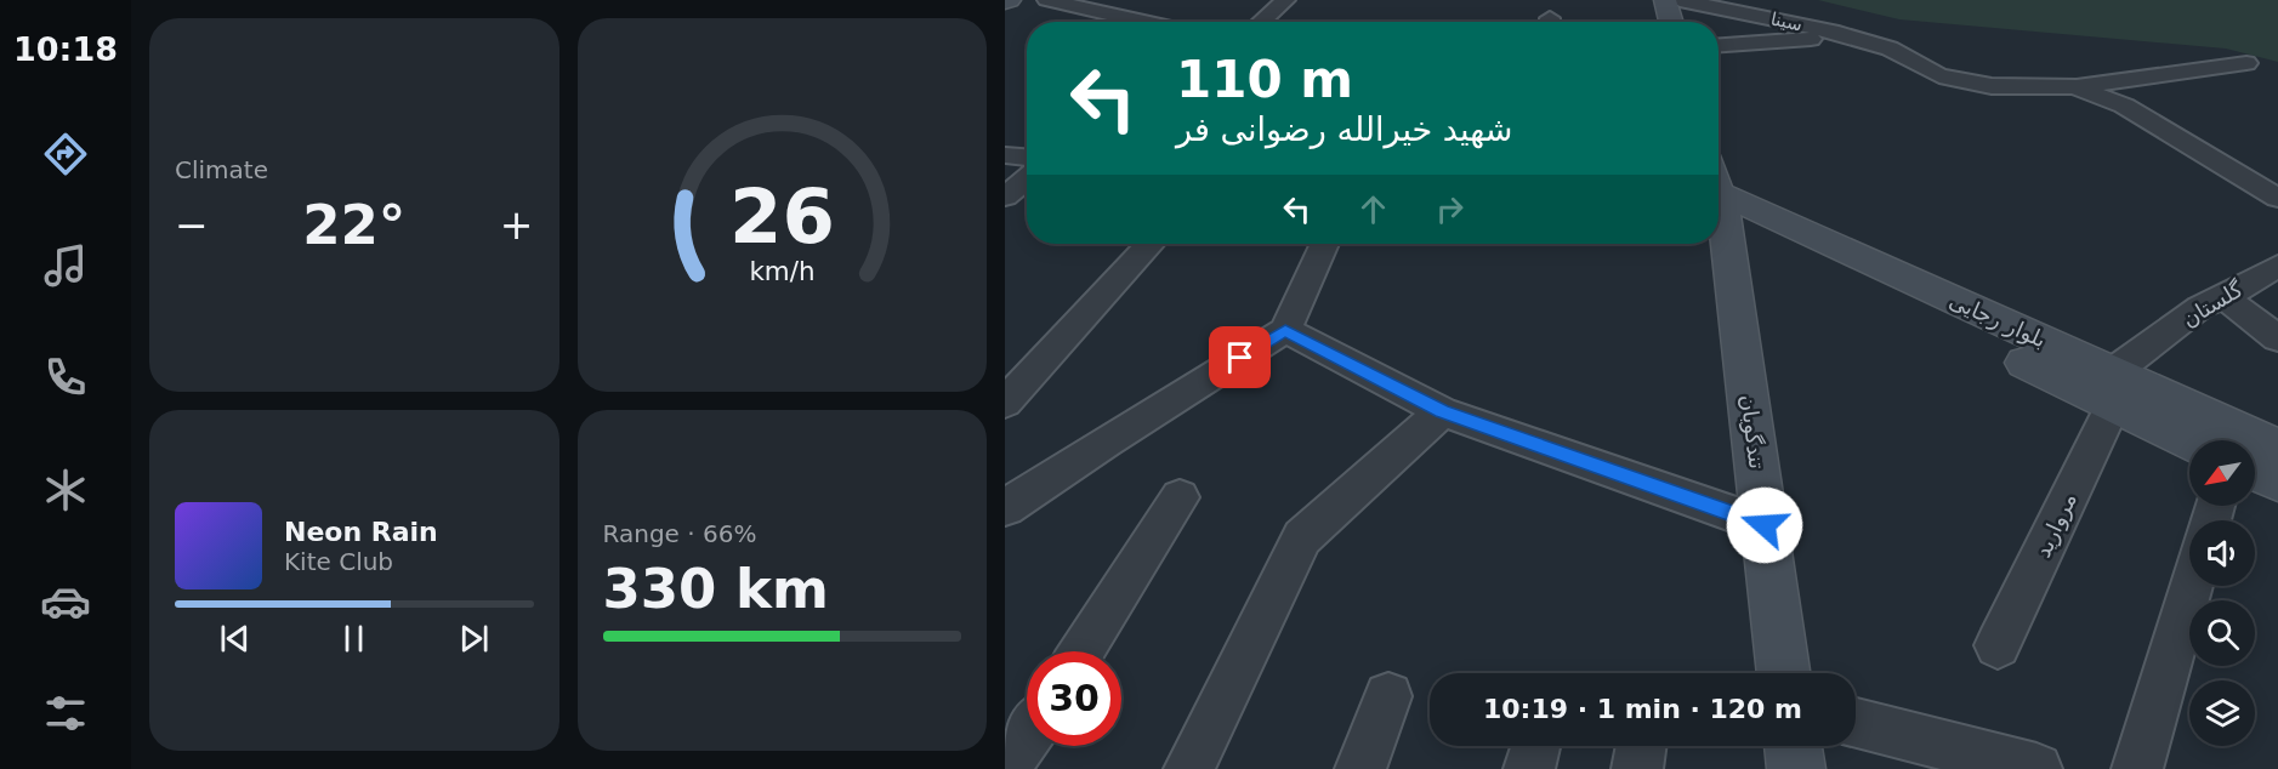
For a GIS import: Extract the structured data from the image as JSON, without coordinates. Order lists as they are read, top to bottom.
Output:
{
  "streets": {
    "main road": ["بلوار رجایی", "تندگویان"],
    "street": ["سینا", "گلستان", "مروارید"]
  },
  "crossings": [
    ["گلستان", "بلوار رجایی"],
    ["گلستان", "مروارید"],
    ["بلوار رجایی", "مروارید"]
  ],
  "north": "bottom left",
  "page": {
    "tabs": "10:18",
    "tile": [
      "Climate",
      ["Range · 66%", "330 km"]
    ],
    "turn": ["110 m", "شهید خیرالله رضوانی فر"],
    "heat": ["−", "22°", "+"],
    "song": ["Neon Rain", "Kite Club"],
    "limit": "30",
    "trip": "10:19 · 1 min · 120 m",
    "gauge": ["26", "km/h"]
  }
}
